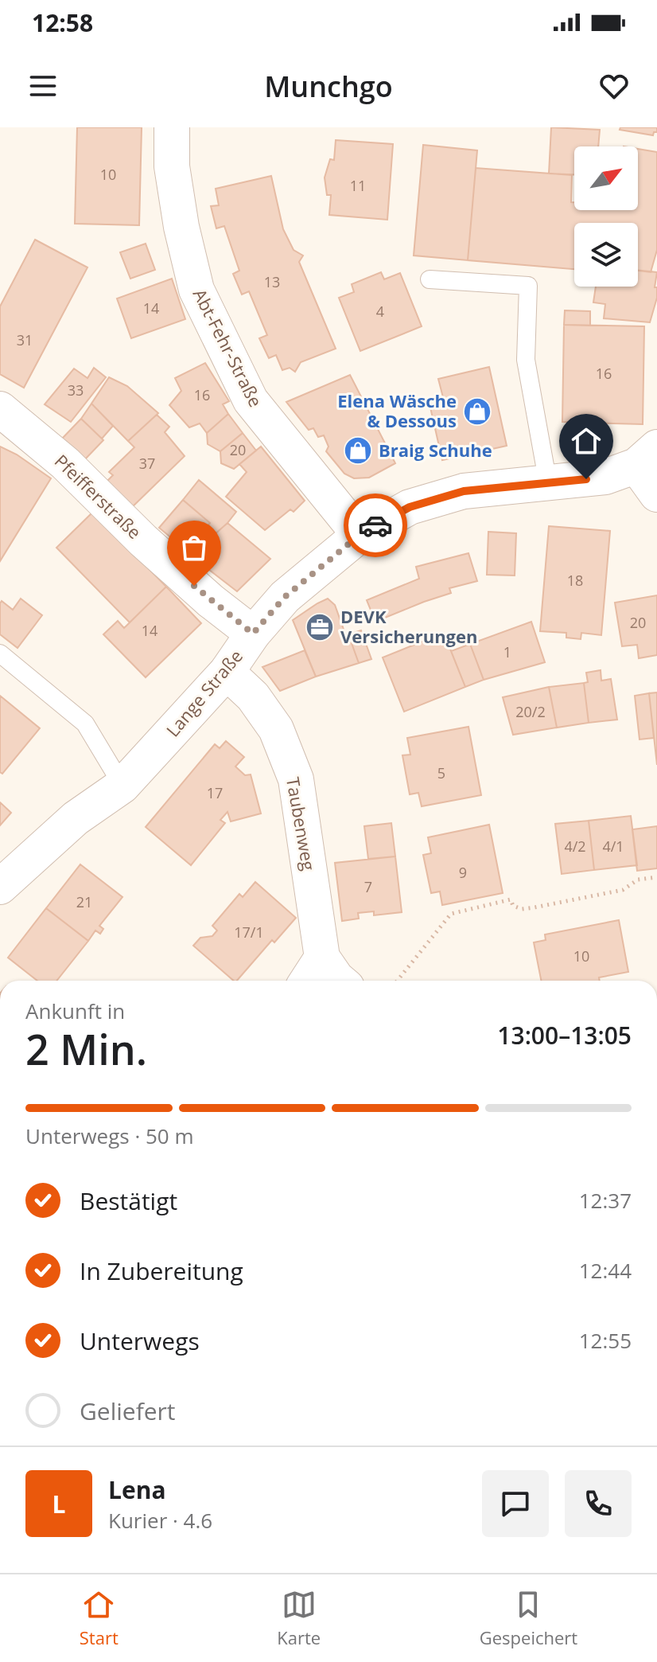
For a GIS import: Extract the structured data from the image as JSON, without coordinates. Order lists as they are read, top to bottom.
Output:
{
  "streets": {
    "street": [
      "Abt-Fehr-Straße",
      "Pfeifferstraße",
      "Lange Straße",
      "Taubenweg"
    ]
  },
  "crossings": [
    ["Abt-Fehr-Straße", "Lange Straße"],
    ["Pfeifferstraße", "Lange Straße"],
    ["Lange Straße", "Taubenweg"]
  ],
  "places": {
    "shop": ["Elena Wäsche & Dessous", "Braig Schuhe"],
    "office": ["DEVK Versicherungen"]
  },
  "house_numbers": [
    "10",
    "11",
    "13",
    "14",
    "4",
    "31",
    "16",
    "33",
    "16",
    "20",
    "37",
    "18",
    "20",
    "14",
    "1",
    "20/2",
    "5",
    "17",
    "4/2",
    "4/1",
    "9",
    "7",
    "21",
    "17/1",
    "10"
  ],
  "north": "top right",
  "page": {
    "status": "12:58",
    "header": "Munchgo",
    "heading": ["2 Min.", "Ankunft in", "13:00–13:05"],
    "panel": ["Lena", "Kurier · 4.6"],
    "bar": "Unterwegs · 50 m",
    "list": [
      ["Bestätigt", "12:37"],
      ["In Zubereitung", "12:44"],
      ["Unterwegs", "12:55"],
      "Geliefert"
    ],
    "round": "L",
    "tabs": ["Start", "Karte", "Gespeichert"]
  }
}
